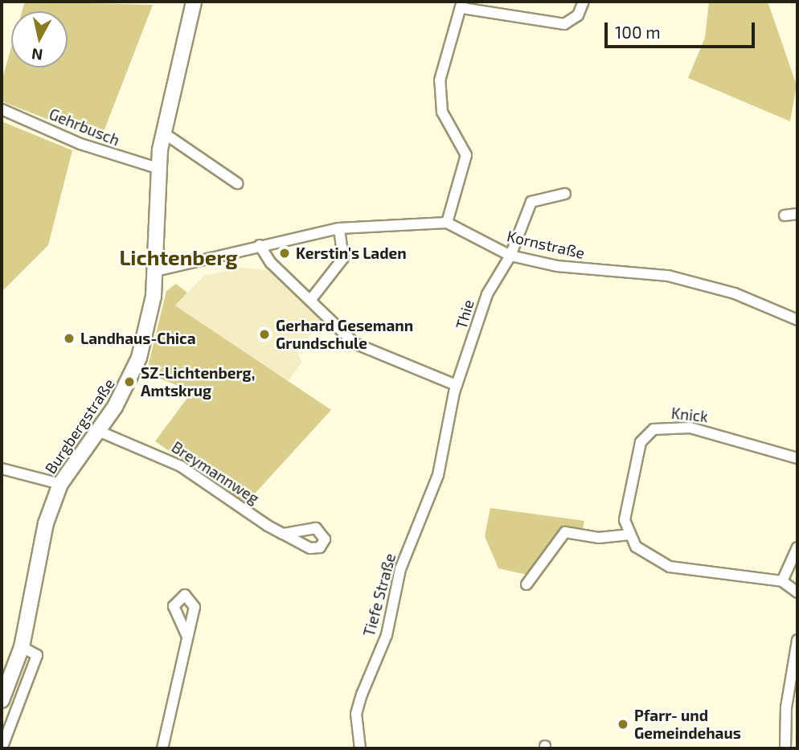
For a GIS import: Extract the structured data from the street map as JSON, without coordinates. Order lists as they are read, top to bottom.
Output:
{
  "streets": {
    "street": [
      "Gehrbusch",
      "Kornstraße",
      "Thie",
      "Knick",
      "Burgbergstraße",
      "Breymannweg",
      "Tiefe Straße"
    ]
  },
  "crossings": [
    ["Gehrbusch", "Burgbergstraße"],
    ["Kornstraße", "Thie"],
    ["Thie", "Tiefe Straße"],
    ["Burgbergstraße", "Breymannweg"]
  ],
  "districts": ["Lichtenberg"],
  "places": [
    "Kerstin's Laden",
    "Gerhard Gesemann Grundschule",
    "Landhaus-Chica",
    "SZ-Lichtenberg, Amtskrug",
    "Pfarr- und Gemeindehaus"
  ],
  "scale_bar": "100 m",
  "north": "bottom"
}
